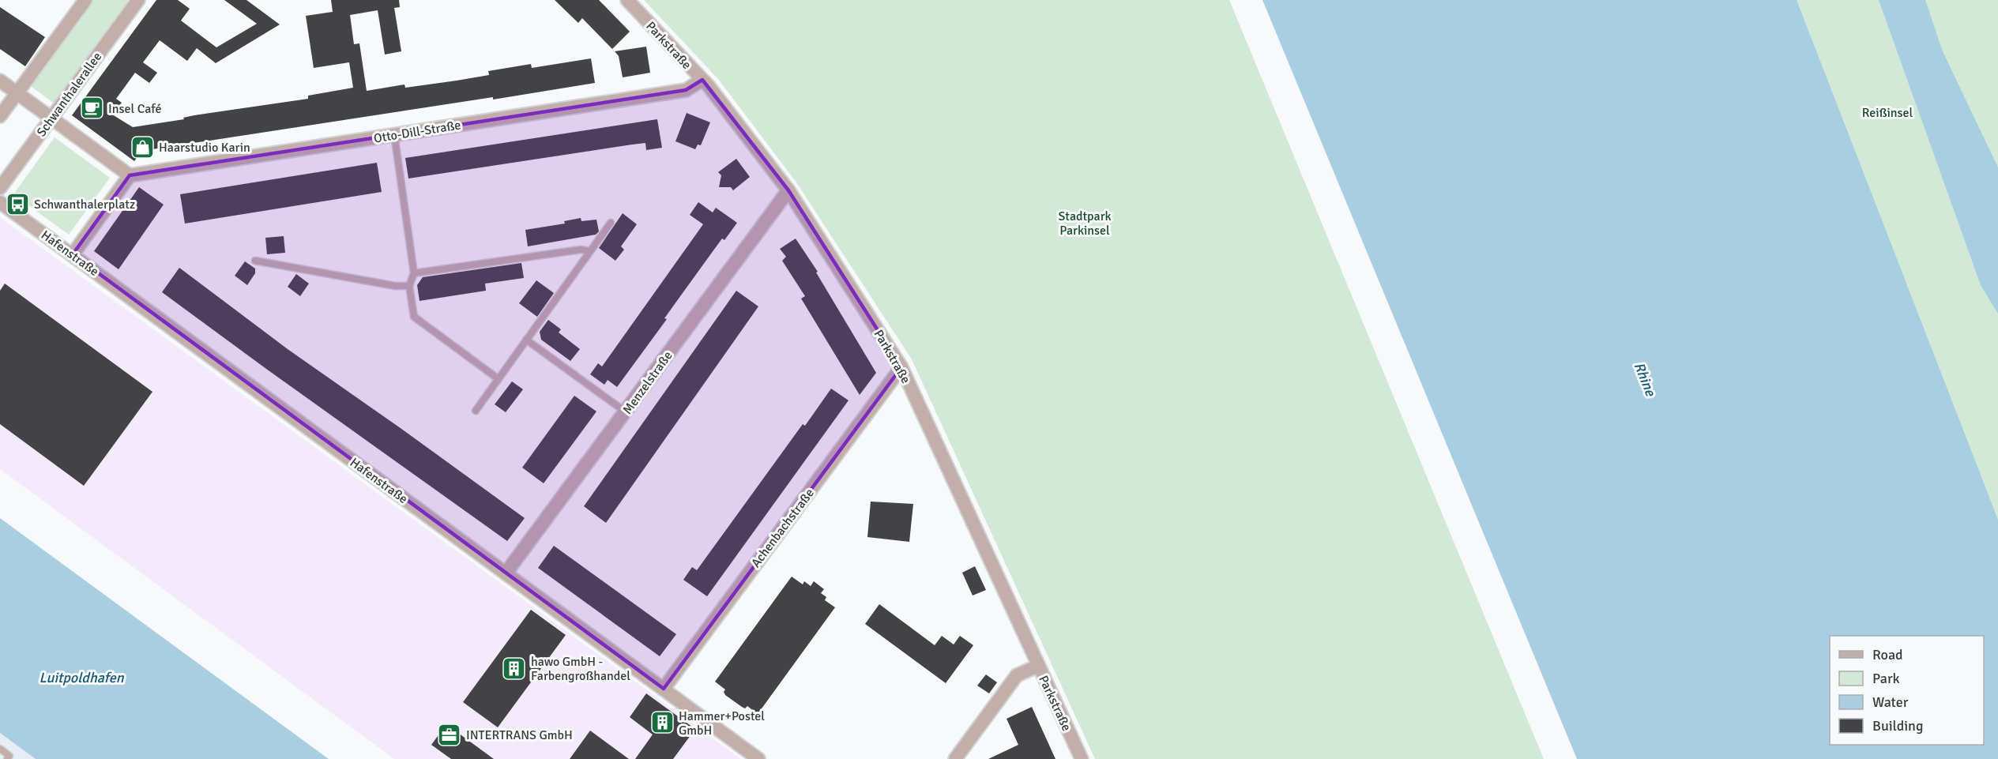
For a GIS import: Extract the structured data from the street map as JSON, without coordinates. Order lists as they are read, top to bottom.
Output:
{
  "streets": {
    "street": [
      "Parkstraße",
      "Schwanthalerallee",
      "Otto-Dill-Straße",
      "Hafenstraße",
      "Menzelstraße",
      "Achenbachstraße"
    ]
  },
  "crossings": [
    ["Parkstraße", "Otto-Dill-Straße"],
    ["Parkstraße", "Menzelstraße"],
    ["Parkstraße", "Achenbachstraße"],
    ["Hafenstraße", "Menzelstraße"],
    ["Hafenstraße", "Achenbachstraße"]
  ],
  "water": ["Rhine", "Luitpoldhafen"],
  "parks": ["Reißinsel", "Stadtpark Parkinsel"],
  "places": {
    "cafe": ["Insel Café"],
    "shop": ["Haarstudio Karin"],
    "bus stop": ["Schwanthalerplatz"],
    "building": ["hawo GmbH - Farbengroßhandel", "Hammer+Postel GmbH"],
    "office": ["INTERTRANS GmbH"]
  },
  "legend": [
    "Road",
    "Park",
    "Water",
    "Building"
  ]
}
